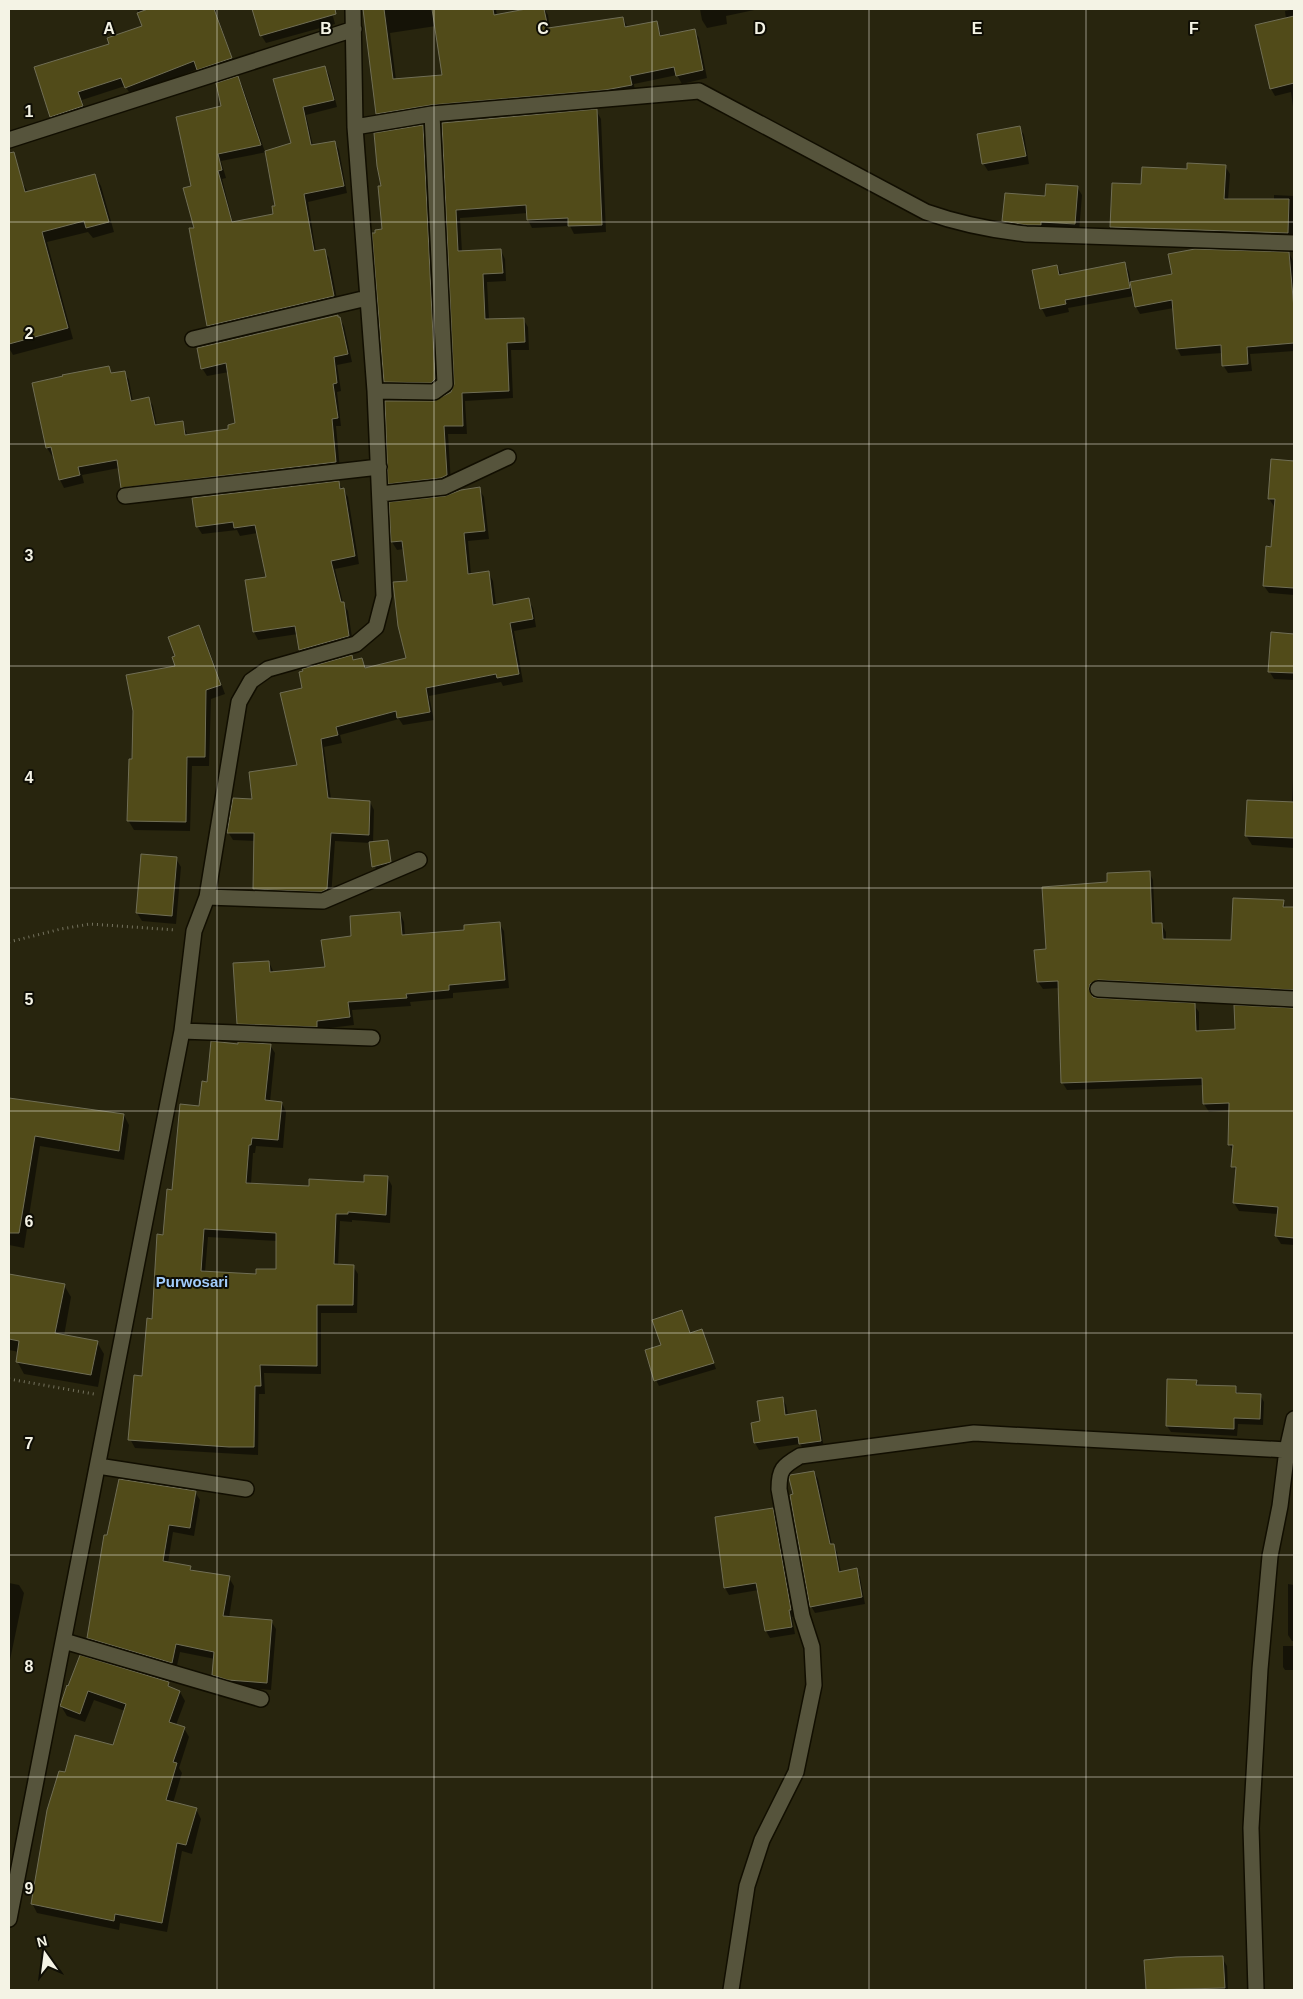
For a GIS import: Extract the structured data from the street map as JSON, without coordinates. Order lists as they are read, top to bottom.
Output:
{
  "districts": ["Purwosari"],
  "north": "top",
  "grid": {
    "columns": [
      "A",
      "B",
      "C",
      "D",
      "E",
      "F"
    ],
    "rows": [
      "1",
      "2",
      "3",
      "4",
      "5",
      "6",
      "7",
      "8",
      "9"
    ]
  }
}
